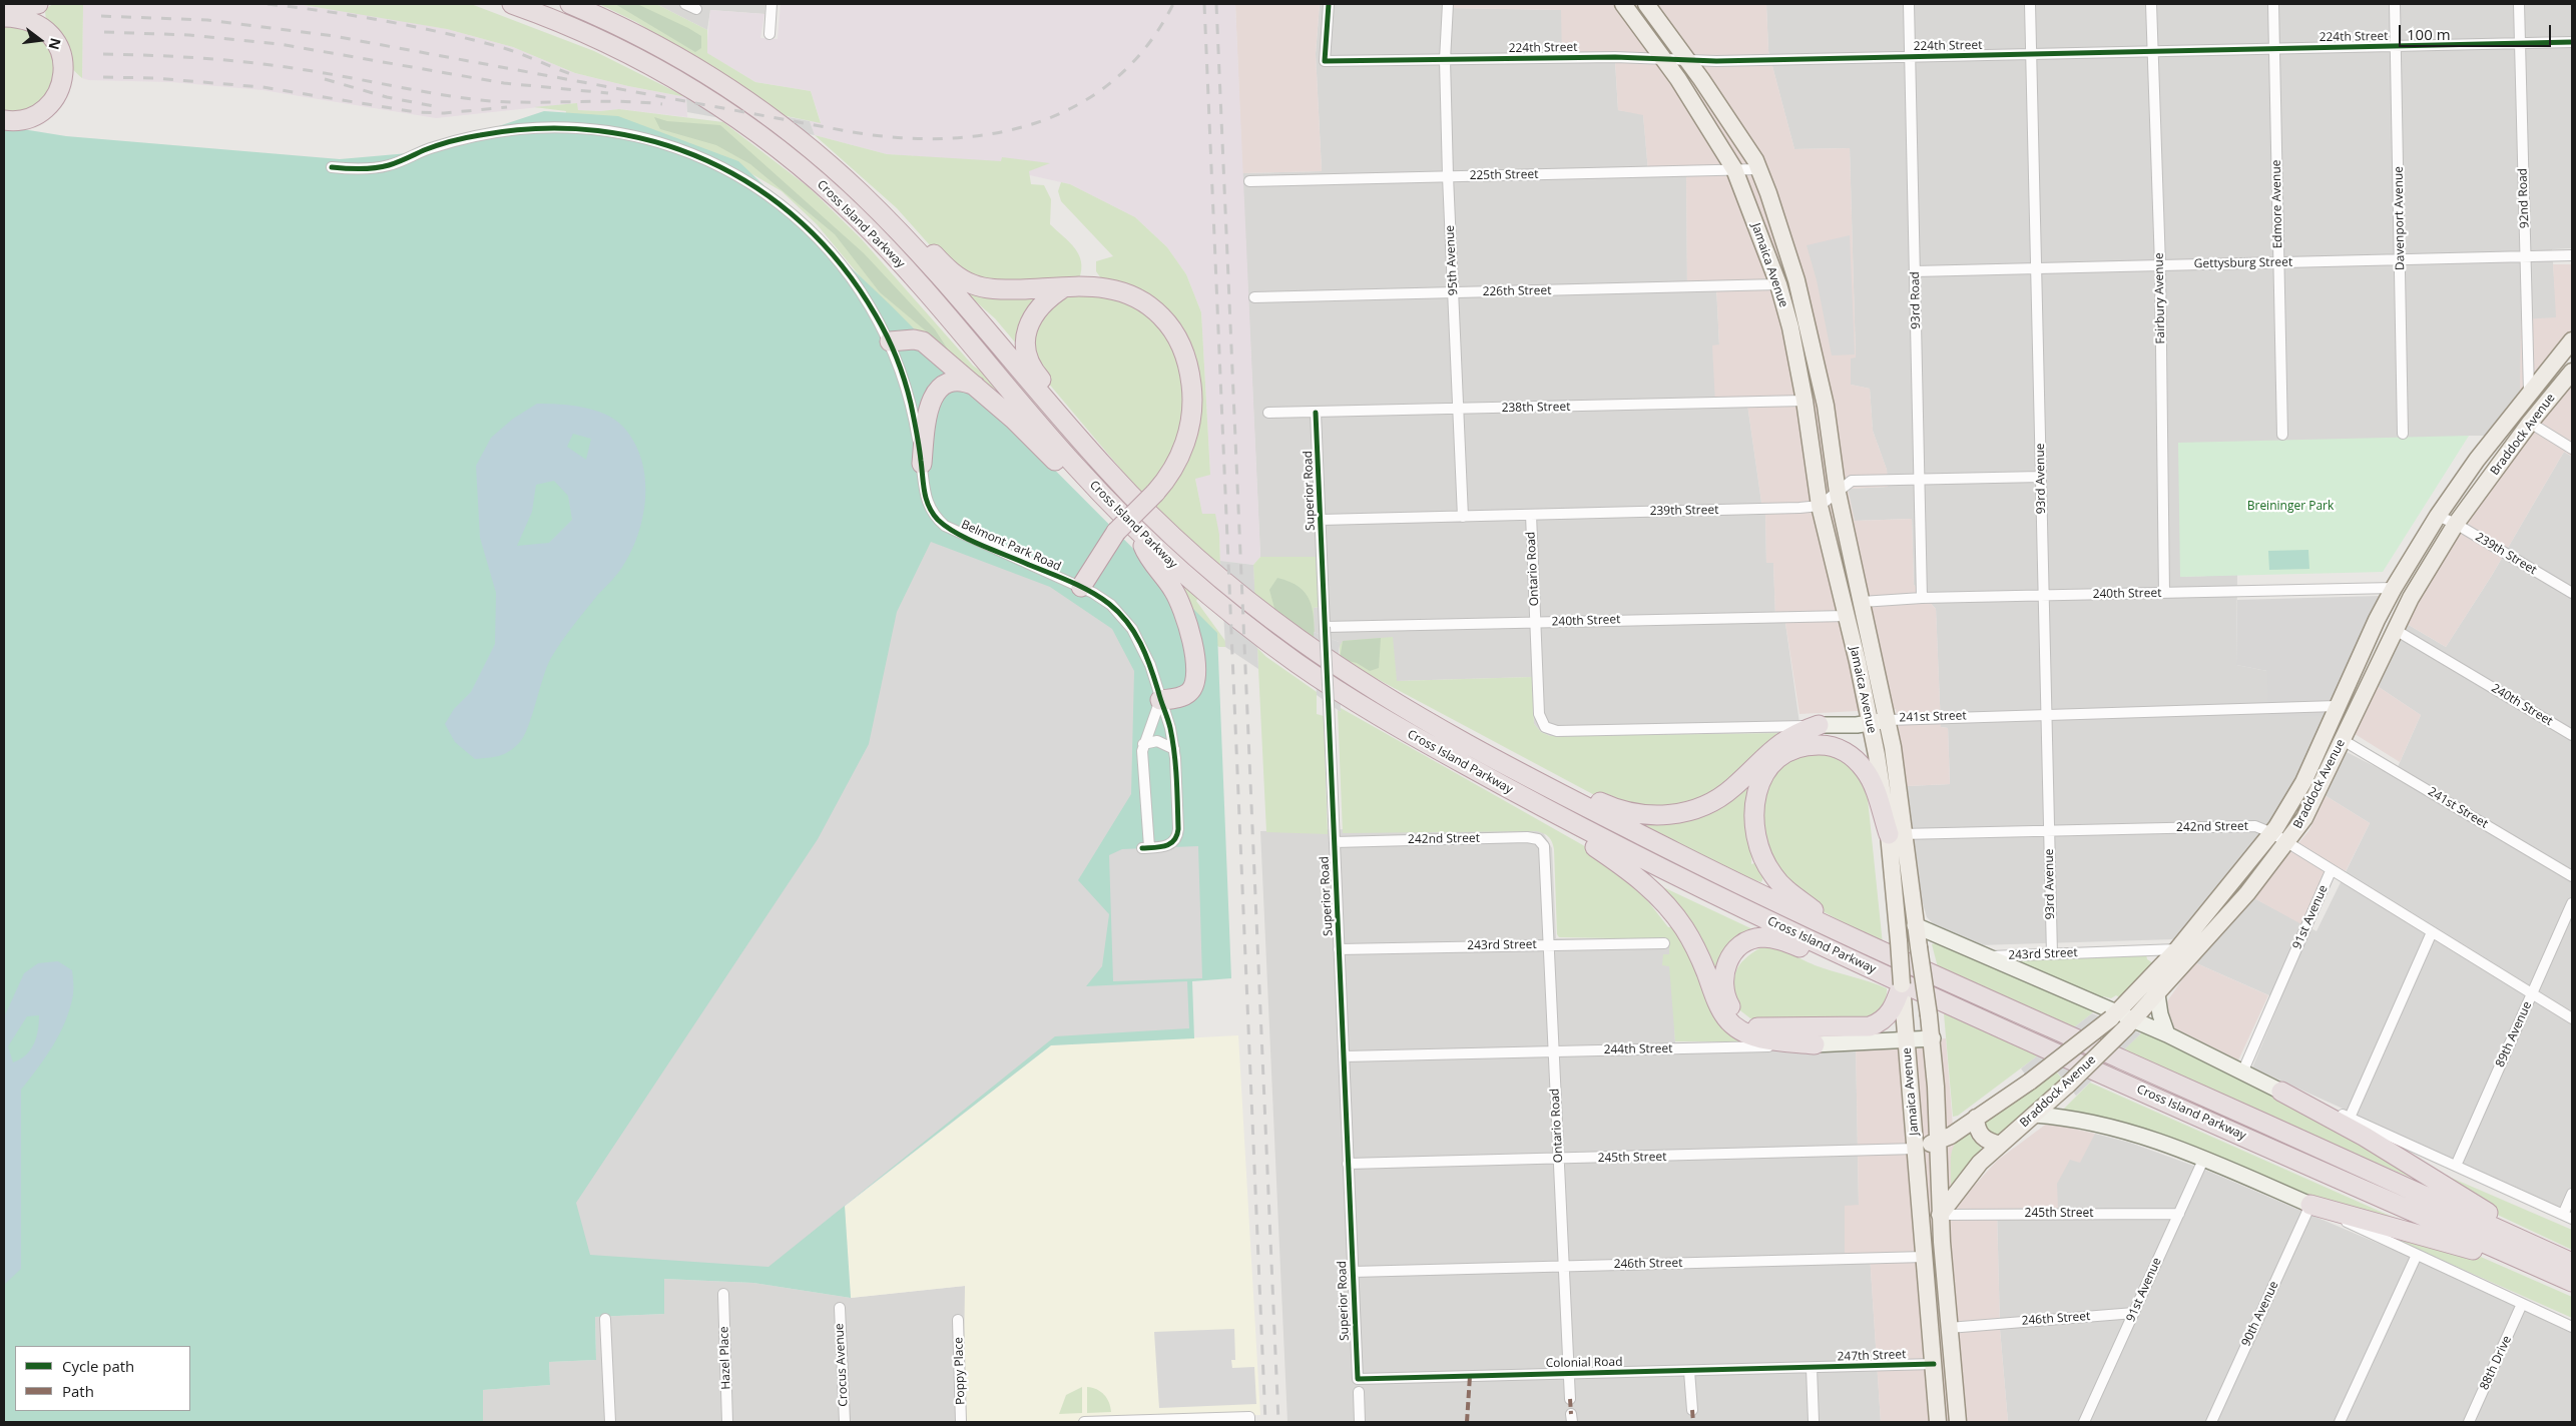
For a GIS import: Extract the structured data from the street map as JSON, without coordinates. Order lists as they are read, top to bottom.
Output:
{
  "streets": {
    "highway": ["Cross Island Parkway"],
    "main road": ["Jamaica Avenue", "Braddock Avenue", "246th Street"],
    "street": [
      "224th Street",
      "225th Street",
      "92nd Road",
      "Edmore Avenue",
      "Davenport Avenue",
      "95th Avenue",
      "Gettysburg Street",
      "226th Street",
      "Fairbury Avenue",
      "93rd Road",
      "238th Street",
      "93rd Avenue",
      "Superior Road",
      "239th Street",
      "Belmont Park Road",
      "Ontario Road",
      "240th Street",
      "241st Street",
      "242nd Street",
      "91st Avenue",
      "243rd Street",
      "89th Avenue",
      "244th Street",
      "245th Street",
      "90th Avenue",
      "247th Street",
      "Hazel Place",
      "Colonial Road",
      "88th Drive",
      "Crocus Avenue",
      "Poppy Place"
    ]
  },
  "crossings": [
    ["224th Street", "92nd Road"],
    ["224th Street", "Edmore Avenue"],
    ["224th Street", "Davenport Avenue"],
    ["224th Street", "95th Avenue"],
    ["224th Street", "Jamaica Avenue"],
    ["224th Street", "Fairbury Avenue"],
    ["224th Street", "93rd Road"],
    ["224th Street", "93rd Avenue"],
    ["225th Street", "95th Avenue"],
    ["225th Street", "Jamaica Avenue"],
    ["92nd Road", "Gettysburg Street"],
    ["92nd Road", "Braddock Avenue"],
    ["Edmore Avenue", "Gettysburg Street"],
    ["Davenport Avenue", "Gettysburg Street"],
    ["95th Avenue", "226th Street"],
    ["95th Avenue", "238th Street"],
    ["95th Avenue", "239th Street"],
    ["Gettysburg Street", "Fairbury Avenue"],
    ["Gettysburg Street", "93rd Road"],
    ["Gettysburg Street", "93rd Avenue"],
    ["Jamaica Avenue", "226th Street"],
    ["Jamaica Avenue", "238th Street"],
    ["Jamaica Avenue", "Braddock Avenue"],
    ["Jamaica Avenue", "239th Street"],
    ["Jamaica Avenue", "240th Street"],
    ["Jamaica Avenue", "241st Street"],
    ["Jamaica Avenue", "242nd Street"],
    ["Jamaica Avenue", "243rd Street"],
    ["Jamaica Avenue", "244th Street"],
    ["Jamaica Avenue", "245th Street"],
    ["Jamaica Avenue", "246th Street"],
    ["Jamaica Avenue", "247th Street"],
    ["Fairbury Avenue", "240th Street"],
    ["93rd Road", "239th Street"],
    ["93rd Road", "240th Street"],
    ["238th Street", "Superior Road"],
    ["Braddock Avenue", "239th Street"],
    ["Braddock Avenue", "240th Street"],
    ["Braddock Avenue", "241st Street"],
    ["Braddock Avenue", "242nd Street"],
    ["Braddock Avenue", "243rd Street"],
    ["Braddock Avenue", "245th Street"],
    ["93rd Avenue", "239th Street"],
    ["93rd Avenue", "240th Street"],
    ["93rd Avenue", "241st Street"],
    ["93rd Avenue", "242nd Street"],
    ["93rd Avenue", "243rd Street"],
    ["Superior Road", "239th Street"],
    ["Superior Road", "240th Street"],
    ["Superior Road", "242nd Street"],
    ["Superior Road", "243rd Street"],
    ["Superior Road", "244th Street"],
    ["Superior Road", "245th Street"],
    ["Superior Road", "246th Street"],
    ["Superior Road", "Colonial Road"],
    ["239th Street", "Ontario Road"],
    ["Ontario Road", "240th Street"],
    ["Ontario Road", "241st Street"],
    ["Ontario Road", "242nd Street"],
    ["Ontario Road", "243rd Street"],
    ["Ontario Road", "244th Street"],
    ["Ontario Road", "245th Street"],
    ["Ontario Road", "246th Street"],
    ["Ontario Road", "Colonial Road"],
    ["240th Street", "241st Street"],
    ["242nd Street", "91st Avenue"],
    ["242nd Street", "89th Avenue"],
    ["91st Avenue", "245th Street"],
    ["91st Avenue", "246th Street"],
    ["247th Street", "Colonial Road"]
  ],
  "parks": ["Breininger Park"],
  "legend": ["Cycle path", "Path"],
  "scale_bar": "100 m",
  "north": "right"
}
